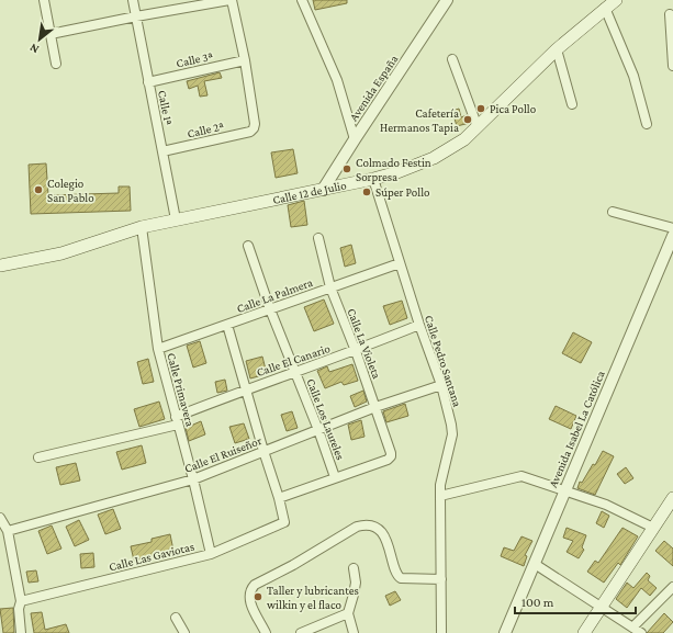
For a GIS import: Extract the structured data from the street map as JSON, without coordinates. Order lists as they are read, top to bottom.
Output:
{
  "streets": {
    "main road": ["Calle 12 de Julio"],
    "street": [
      "Calle 3ª",
      "Avenida España",
      "Calle 1ª",
      "Calle 2ª",
      "Calle La Palmera",
      "Calle La Violeta",
      "Calle El Canario",
      "Calle Pedro Santana",
      "Calle Primavera",
      "Calle Los Laureles",
      "Avenida Isabel La Católica",
      "Calle El Ruiseñor",
      "Calle Las Gaviotas"
    ]
  },
  "crossings": [
    ["Calle 3ª", "Calle 1ª"],
    ["Calle 3ª", "Calle 2ª"],
    ["Avenida España", "Calle 12 de Julio"],
    ["Calle 1ª", "Calle 2ª"],
    ["Calle 1ª", "Calle 12 de Julio"],
    ["Calle 12 de Julio", "Calle Pedro Santana"],
    ["Calle 12 de Julio", "Calle Primavera"],
    ["Calle La Palmera", "Calle La Violeta"],
    ["Calle La Palmera", "Calle Pedro Santana"],
    ["Calle La Palmera", "Calle Primavera"],
    ["Calle La Palmera", "Calle Los Laureles"],
    ["Calle La Violeta", "Calle El Canario"],
    ["Calle La Violeta", "Calle Los Laureles"],
    ["Calle La Violeta", "Calle El Ruiseñor"],
    ["Calle El Canario", "Calle Pedro Santana"],
    ["Calle El Canario", "Calle Primavera"],
    ["Calle El Canario", "Calle Los Laureles"],
    ["Calle Pedro Santana", "Calle El Ruiseñor"],
    ["Calle Primavera", "Calle El Ruiseñor"],
    ["Calle Primavera", "Calle Las Gaviotas"],
    ["Calle Los Laureles", "Calle El Ruiseñor"]
  ],
  "places": [
    "Pica Pollo",
    "Cafetería Hermanos Tapia",
    "Colmado Festin Sorpresa",
    "Colegio San Pablo",
    "Súper Pollo",
    "Taller y lubricantes wilkin y el flaco"
  ],
  "scale_bar": "100 m",
  "north": "bottom left"
}
